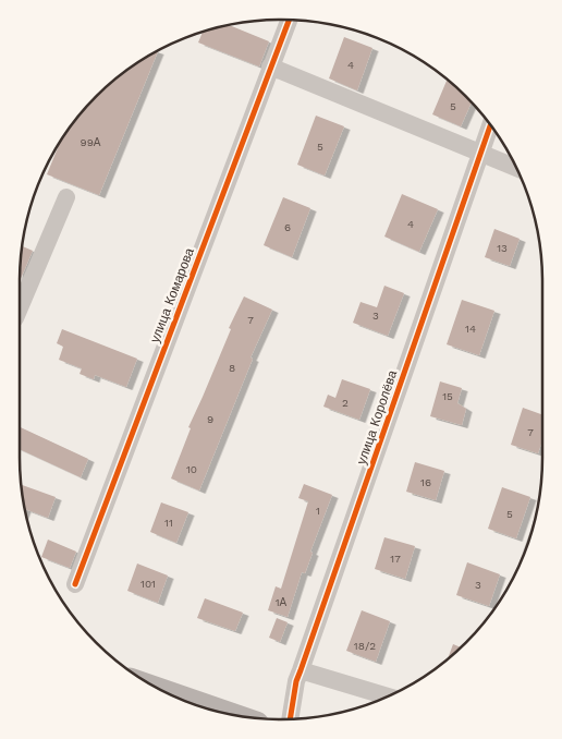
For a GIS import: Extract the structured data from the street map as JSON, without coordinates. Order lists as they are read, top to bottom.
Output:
{
  "streets": {
    "street": ["улица Комарова", "улица Королёва"]
  },
  "house_numbers": [
    "4",
    "5",
    "99А",
    "5",
    "4",
    "6",
    "13",
    "3",
    "7",
    "14",
    "8",
    "15",
    "2",
    "9",
    "7",
    "10",
    "16",
    "1",
    "5",
    "11",
    "17",
    "101",
    "3",
    "1А",
    "18/2"
  ]
}
